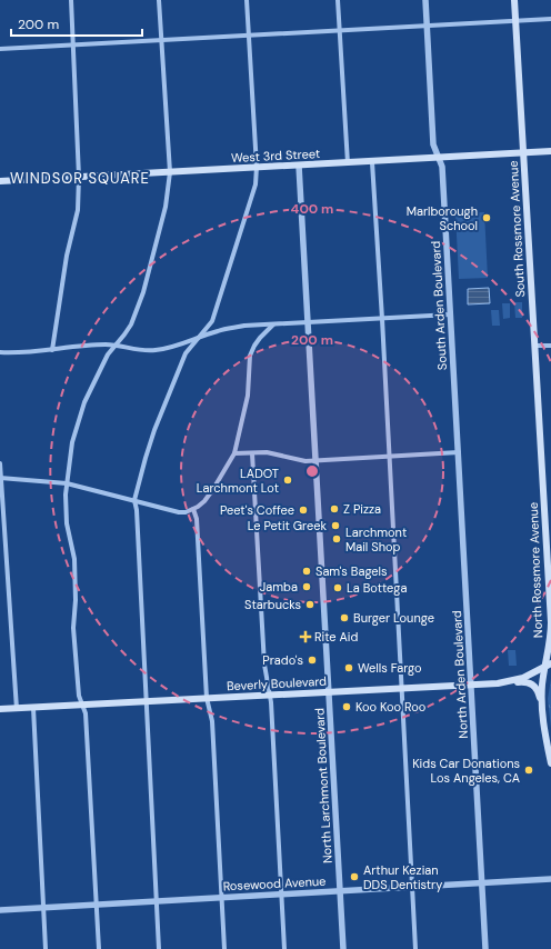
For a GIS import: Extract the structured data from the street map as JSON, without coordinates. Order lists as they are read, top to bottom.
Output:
{
  "streets": {
    "main road": [
      "West 3rd Street",
      "South Rossmore Avenue",
      "North Rossmore Avenue",
      "Beverly Boulevard"
    ],
    "street": [
      "South Arden Boulevard",
      "North Arden Boulevard",
      "North Larchmont Boulevard",
      "Rosewood Avenue"
    ]
  },
  "crossings": [
    ["West 3rd Street", "South Rossmore Avenue"],
    ["West 3rd Street", "South Arden Boulevard"],
    ["West 3rd Street", "North Larchmont Boulevard"],
    ["South Rossmore Avenue", "North Rossmore Avenue"],
    ["South Arden Boulevard", "North Arden Boulevard"],
    ["North Rossmore Avenue", "Beverly Boulevard"],
    ["North Arden Boulevard", "Beverly Boulevard"],
    ["North Arden Boulevard", "Rosewood Avenue"],
    ["Beverly Boulevard", "North Larchmont Boulevard"],
    ["North Larchmont Boulevard", "Rosewood Avenue"]
  ],
  "districts": ["WINDSOR SQUARE"],
  "places": {
    "other": [
      "Marlborough School",
      "LADOT Larchmont Lot",
      "Z Pizza",
      "Peet's Coffee",
      "Le Petit Greek",
      "Larchmont Mail Shop",
      "Sam's Bagels",
      "Jamba",
      "La Bottega",
      "Starbucks",
      "Burger Lounge",
      "Prado's",
      "Wells Fargo",
      "Koo Koo Roo",
      "Kids Car Donations Los Angeles, CA",
      "Arthur Kezian DDS Dentistry"
    ],
    "health": ["Rite Aid"]
  },
  "scale_bar": "200 m",
  "rings": ["400 m", "200 m"]
}
